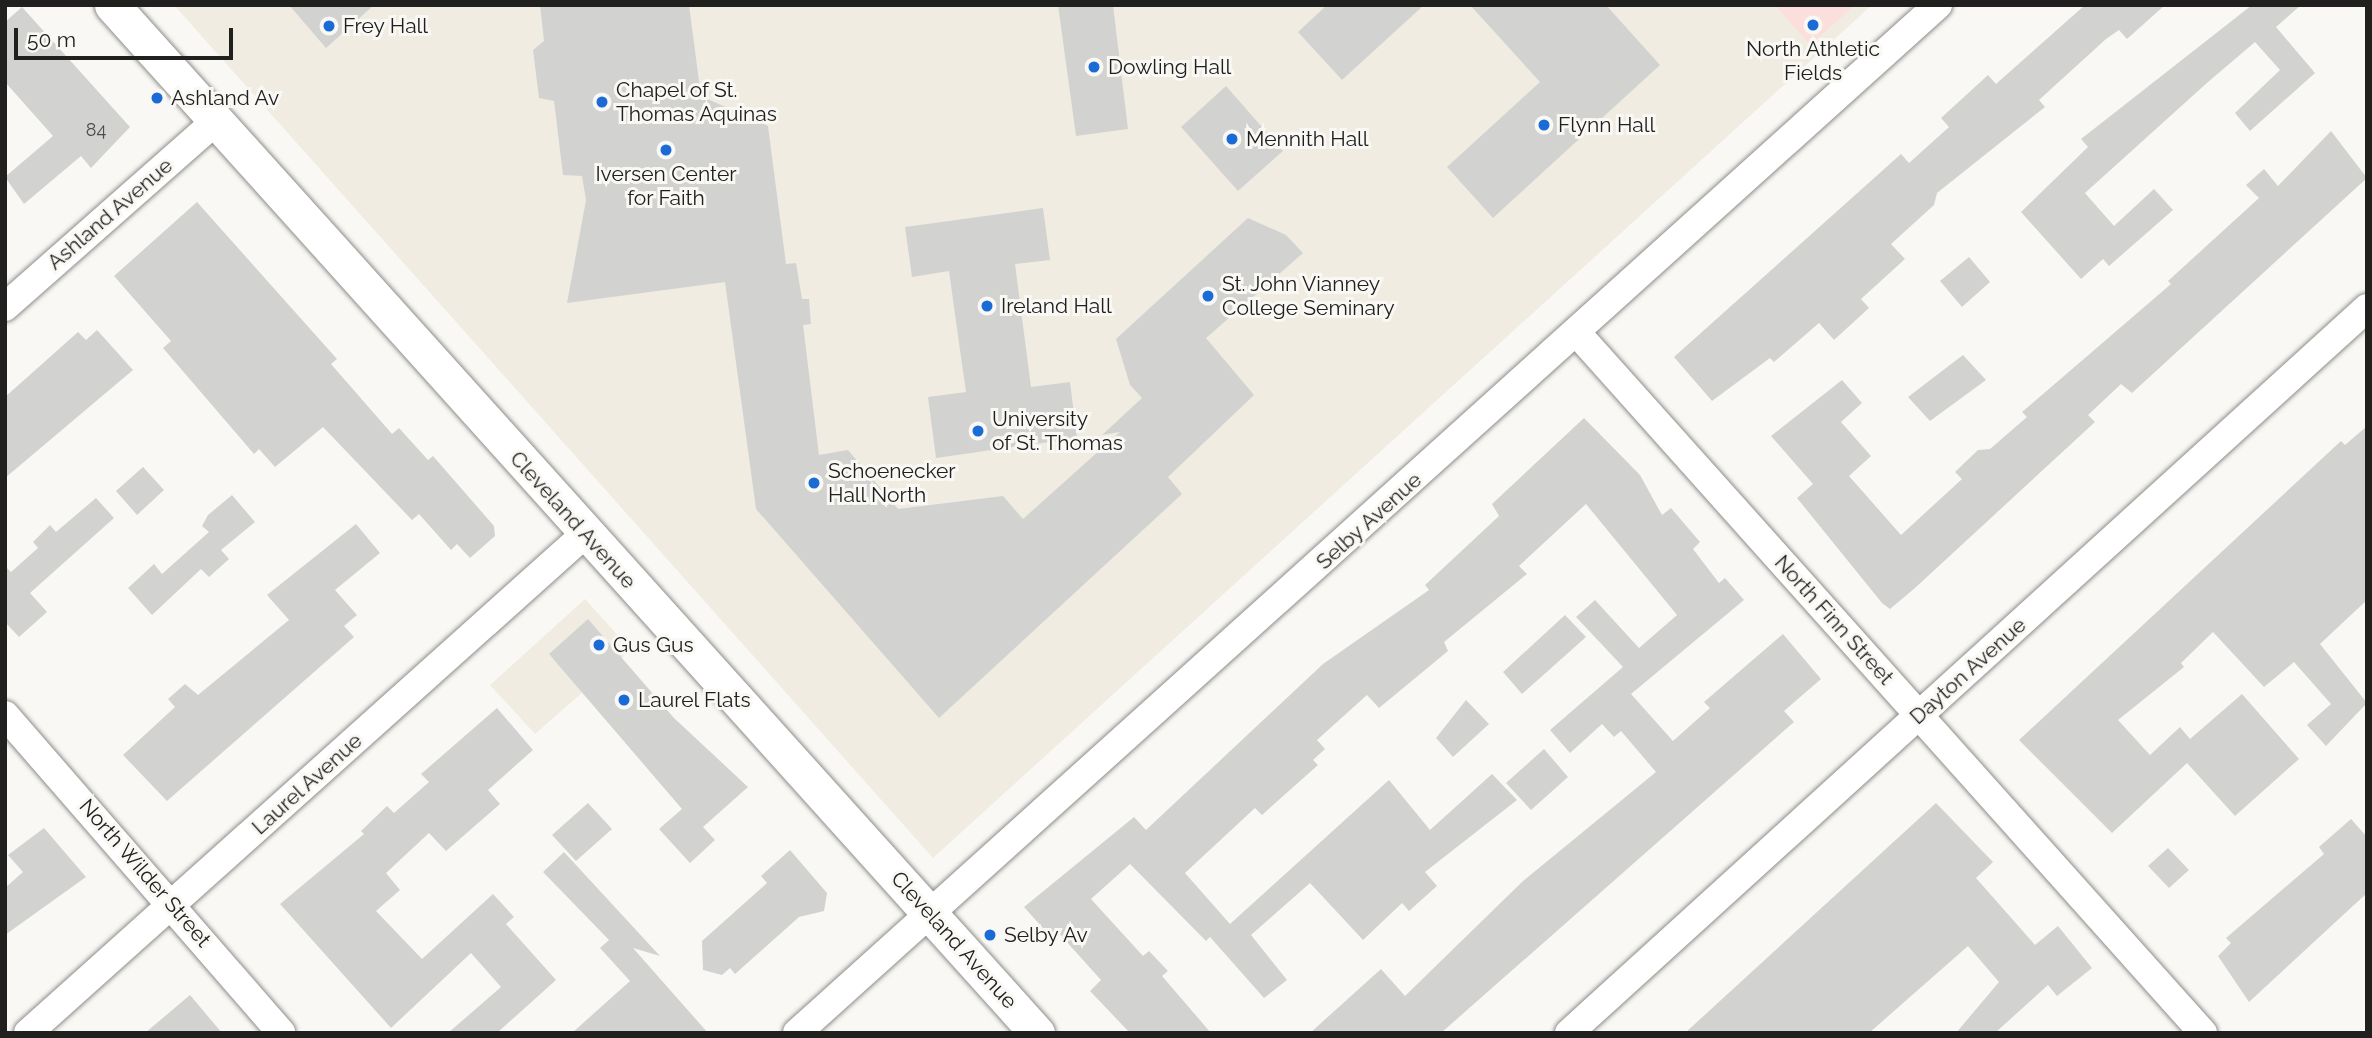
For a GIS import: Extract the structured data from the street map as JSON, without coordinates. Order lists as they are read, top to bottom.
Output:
{
  "streets": {
    "street": [
      "Ashland Avenue",
      "Cleveland Avenue",
      "Selby Avenue",
      "North Finn Street",
      "Dayton Avenue",
      "Laurel Avenue",
      "North Wilder Street"
    ]
  },
  "crossings": [
    ["Ashland Avenue", "Cleveland Avenue"],
    ["Cleveland Avenue", "Selby Avenue"],
    ["Cleveland Avenue", "Laurel Avenue"],
    ["Selby Avenue", "North Finn Street"],
    ["North Finn Street", "Dayton Avenue"],
    ["Laurel Avenue", "North Wilder Street"]
  ],
  "places": [
    "North Athletic Fields",
    "Frey Hall",
    "Dowling Hall",
    "Ashland Av",
    "Chapel of St. Thomas Aquinas",
    "Flynn Hall",
    "Mennith Hall",
    "Iversen Center for Faith",
    "St. John Vianney College Seminary",
    "Ireland Hall",
    "University of St. Thomas",
    "Schoenecker Hall North",
    "Gus Gus",
    "Laurel Flats",
    "Selby Av"
  ],
  "house_numbers": ["84"],
  "scale_bar": "50 m"
}
